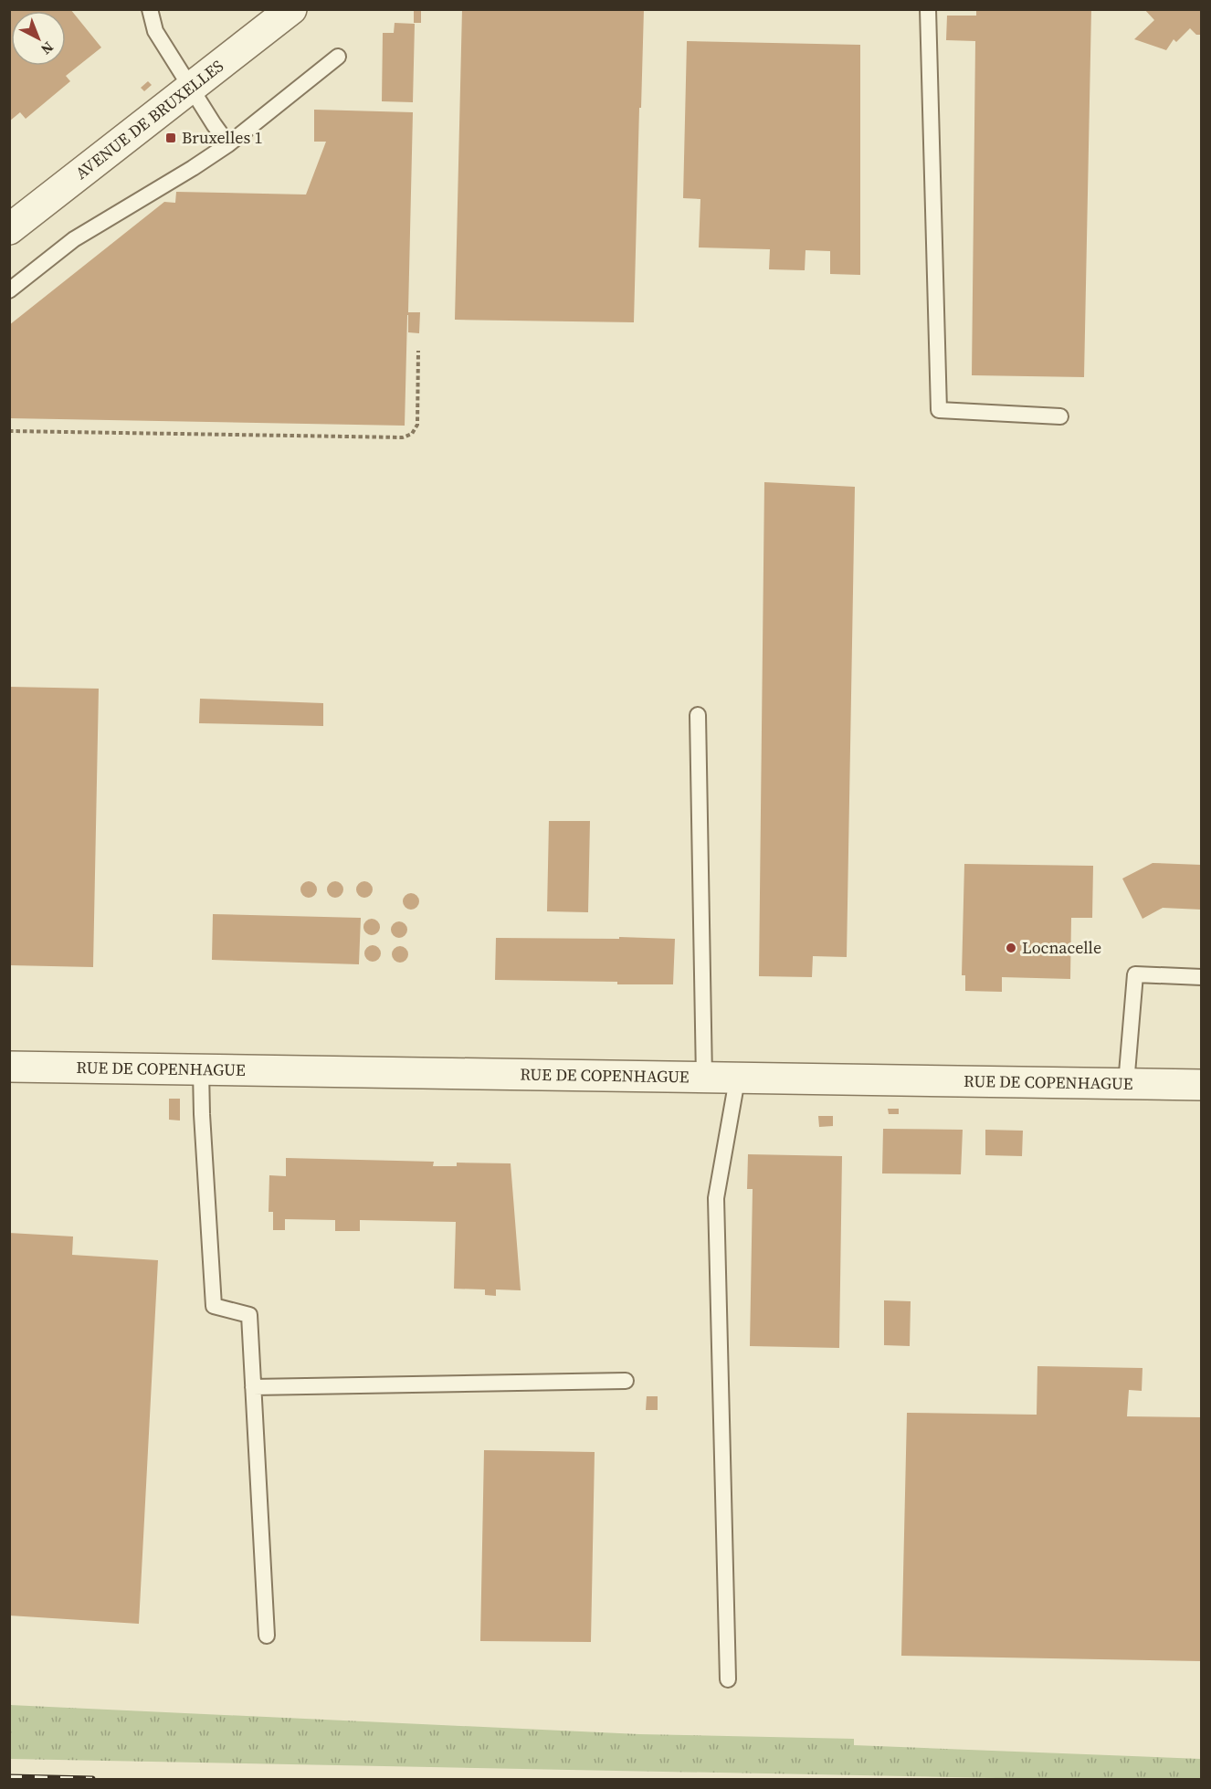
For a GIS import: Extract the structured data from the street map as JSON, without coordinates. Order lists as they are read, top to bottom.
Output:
{
  "streets": {
    "street": ["AVENUE DE BRUXELLES", "RUE DE COPENHAGUE"]
  },
  "places": {
    "transit": ["Bruxelles 1"],
    "other": ["Locnacelle"]
  },
  "north": "bottom right"
}
